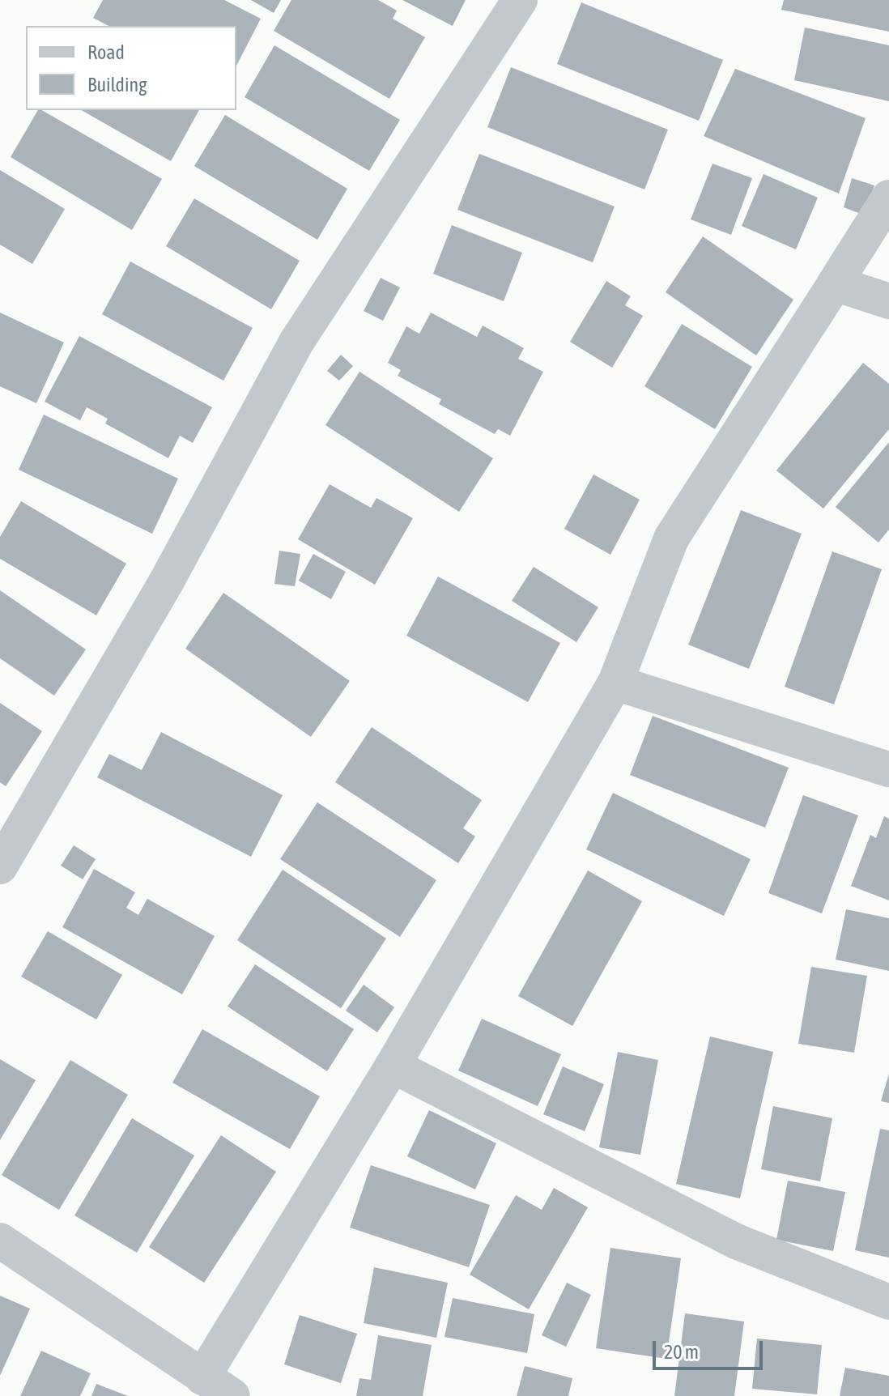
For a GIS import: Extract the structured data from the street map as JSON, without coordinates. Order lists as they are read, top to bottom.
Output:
{
  "legend": ["Road", "Building"],
  "scale_bar": "20 m"
}
